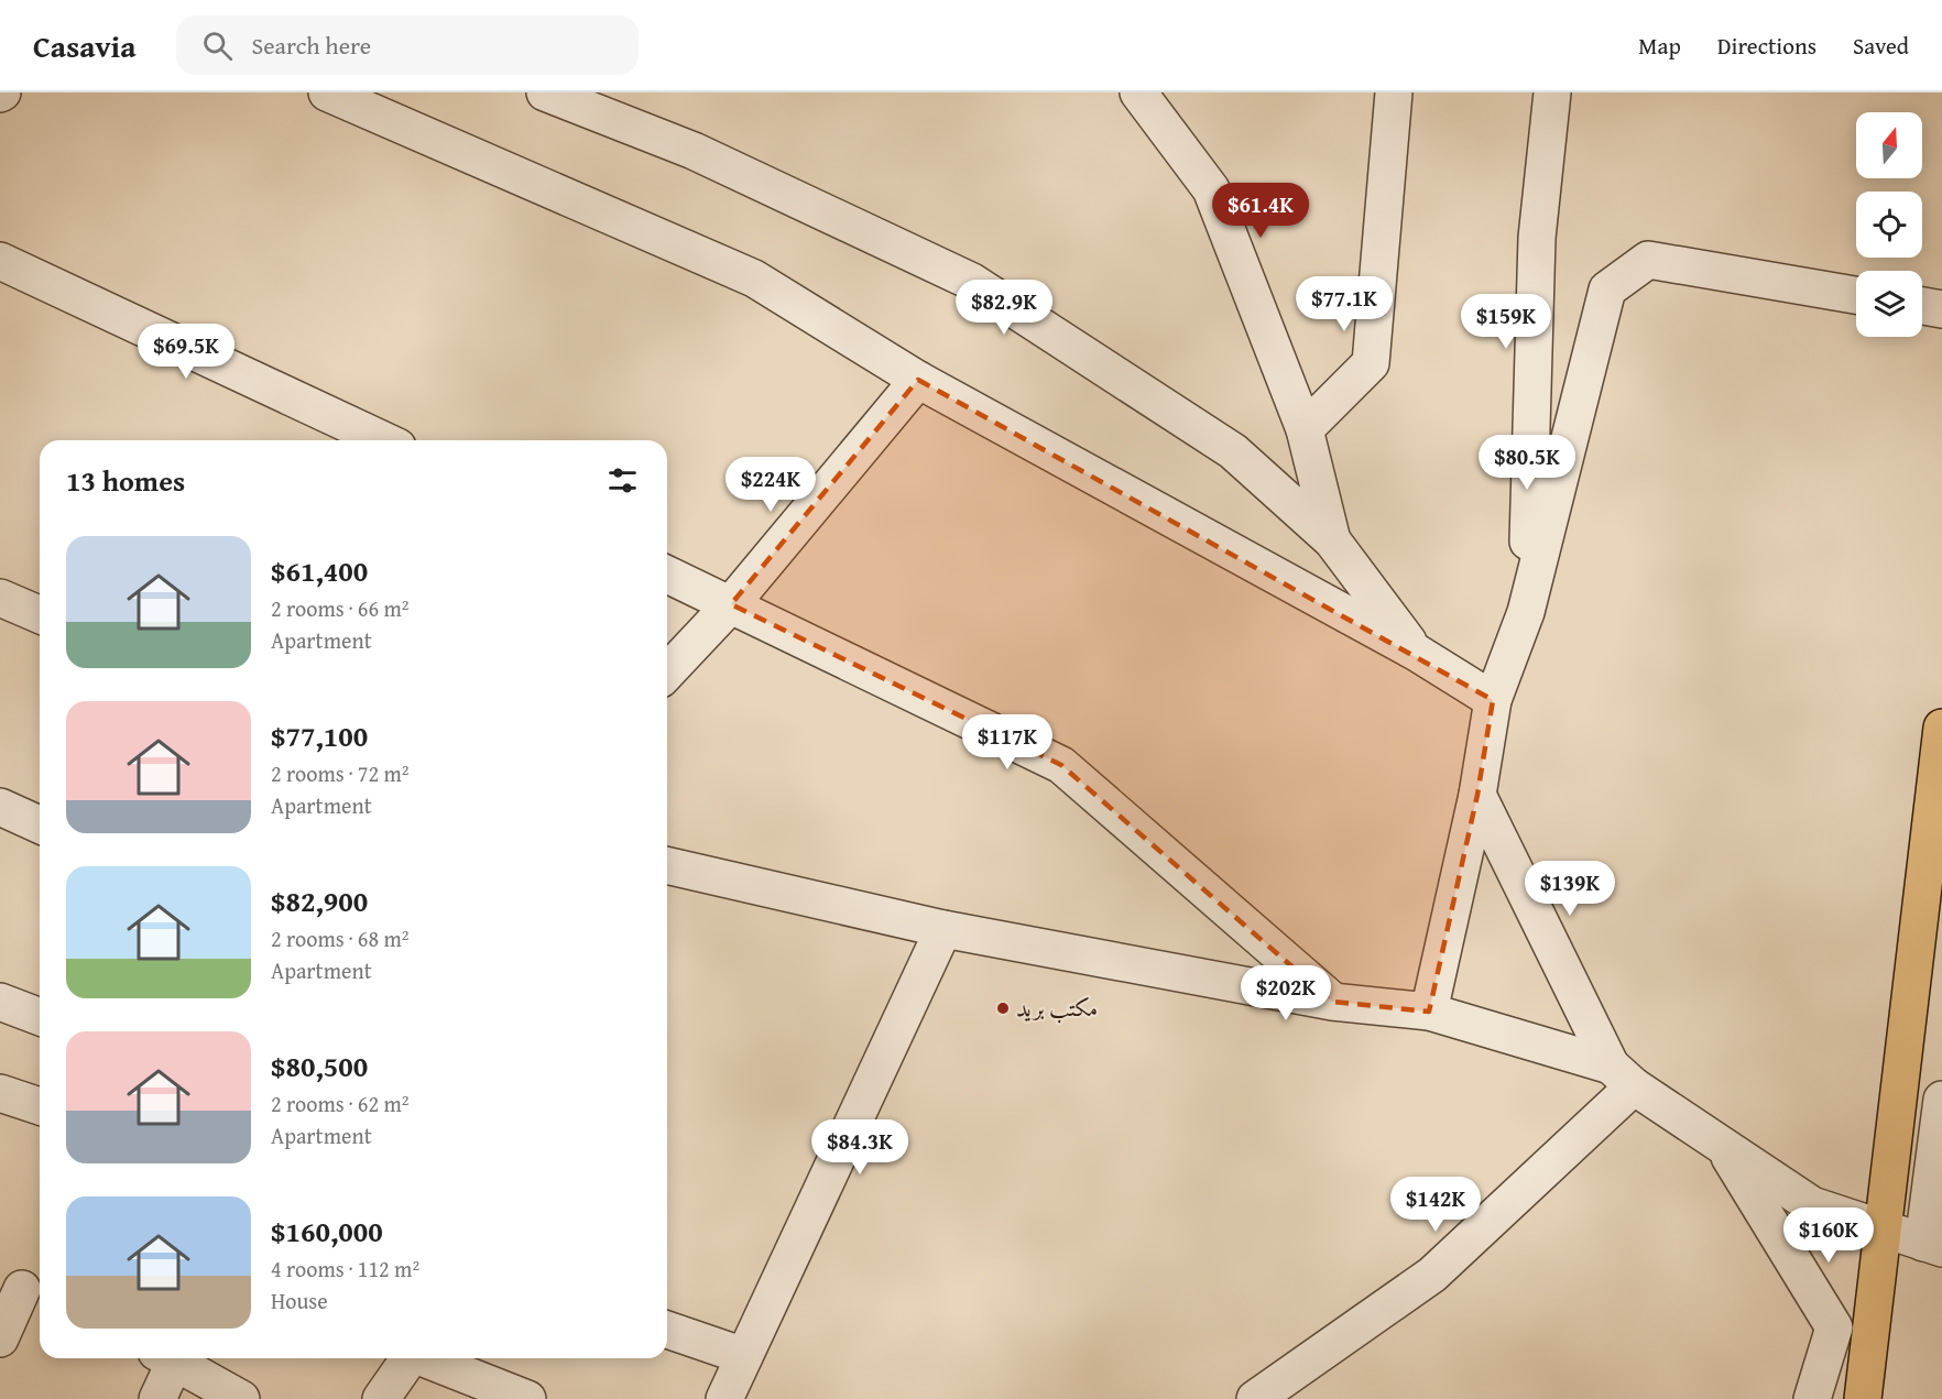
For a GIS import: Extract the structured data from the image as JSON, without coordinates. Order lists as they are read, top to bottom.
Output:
{
  "places": ["مكتب بريد"],
  "north": "top",
  "page": {
    "header": "Casavia",
    "search": "Search here",
    "nav": ["Map", "Directions", "Saved"],
    "price": [
      "$61.4K",
      "$77.1K",
      "$82.9K",
      "$159K",
      "$69.5K",
      "$80.5K",
      "$224K",
      "$117K",
      "$139K",
      "$202K",
      "$84.3K",
      "$142K",
      "$160K"
    ],
    "heading": "13 homes",
    "list": [
      {
        "name": "$61,400",
        "note": "2 rooms · 66 m² · Apartment"
      },
      {
        "name": "$77,100",
        "note": "2 rooms · 72 m² · Apartment"
      },
      {
        "name": "$82,900",
        "note": "2 rooms · 68 m² · Apartment"
      },
      {
        "name": "$80,500",
        "note": "2 rooms · 62 m² · Apartment"
      },
      {
        "name": "$160,000",
        "note": "4 rooms · 112 m² · House"
      }
    ]
  }
}
